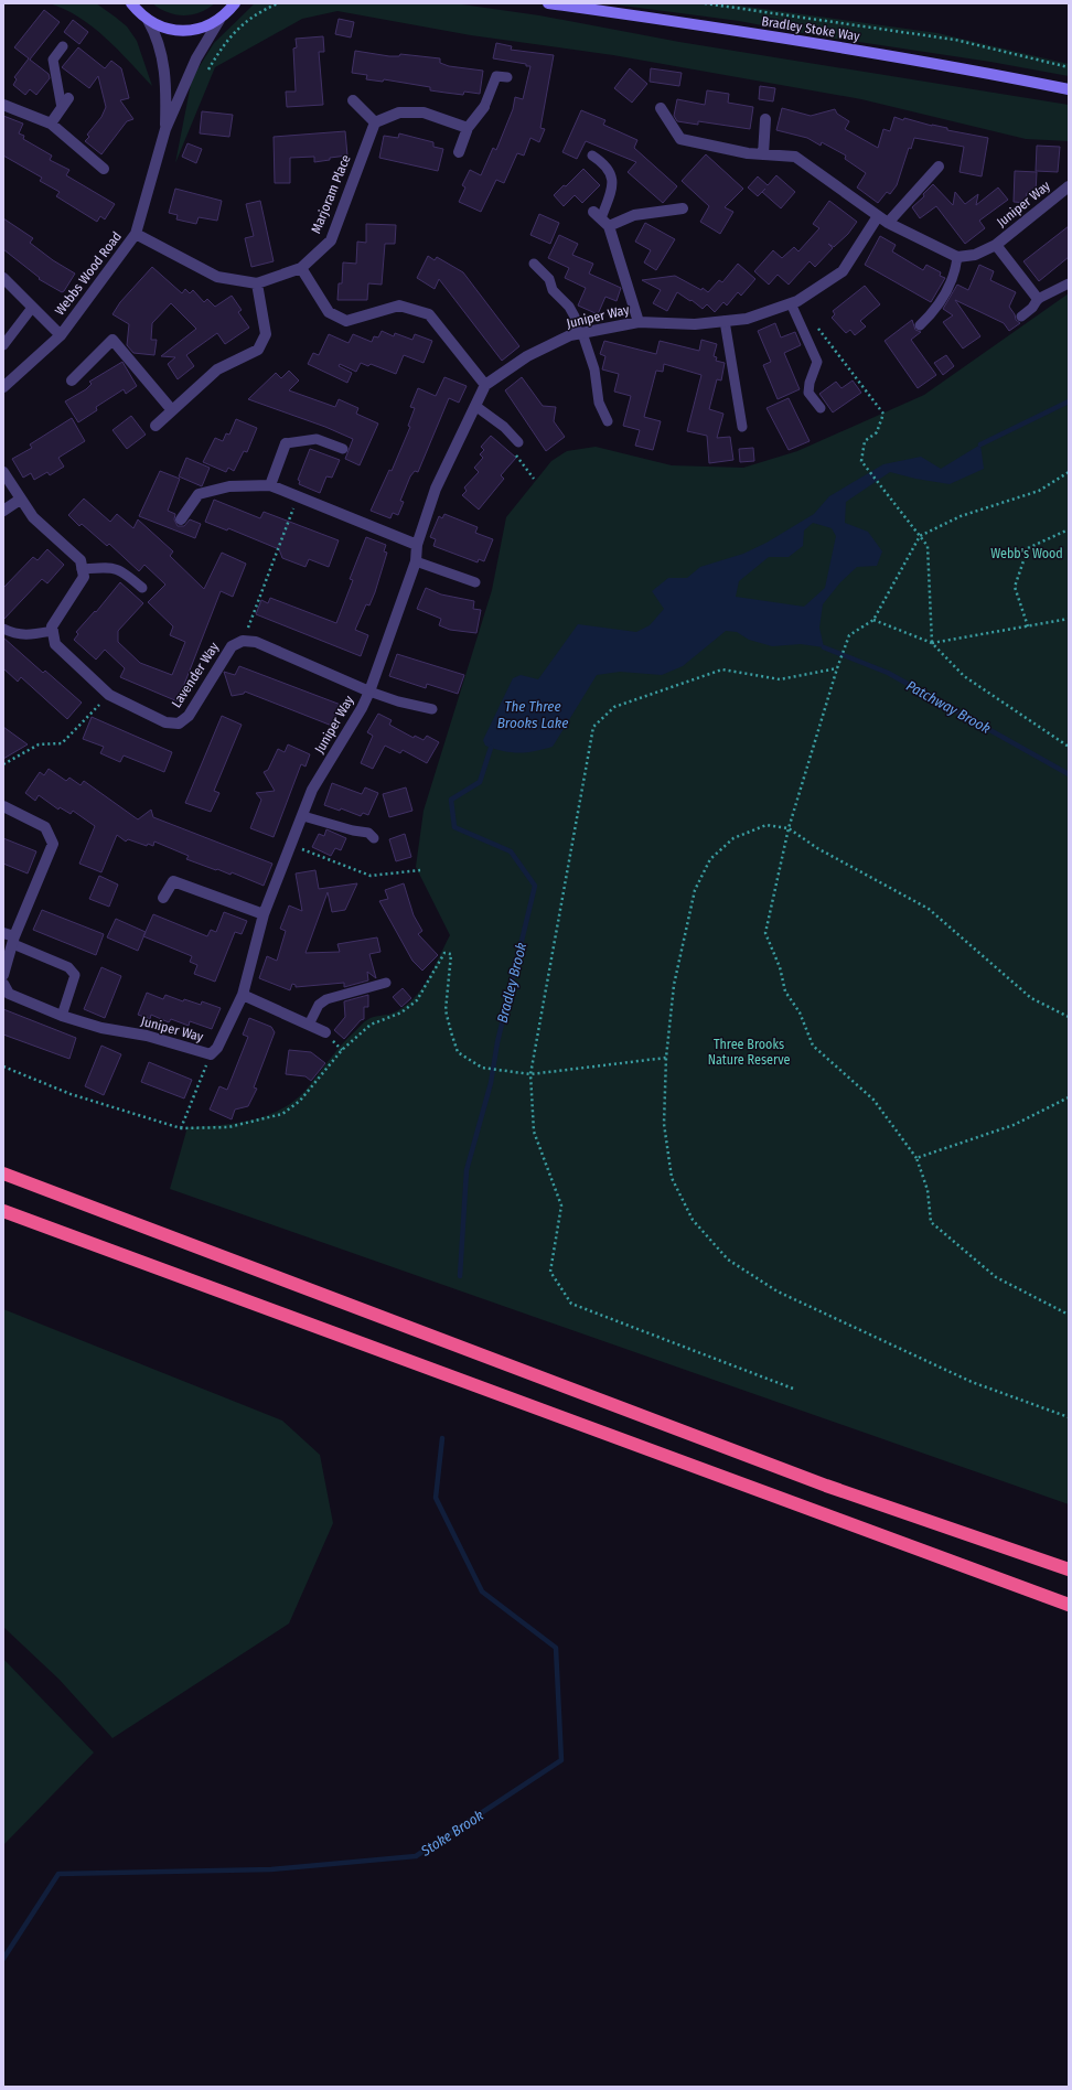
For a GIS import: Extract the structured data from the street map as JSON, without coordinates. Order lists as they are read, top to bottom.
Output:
{
  "streets": {
    "street": [
      "Bradley Stoke Way",
      "Marjoram Place",
      "Juniper Way",
      "Webbs Wood Road",
      "Lavender Way"
    ]
  },
  "crossings": [
    ["Marjoram Place", "Webbs Wood Road"]
  ],
  "water": [
    "The Three Brooks Lake",
    "Patchway Brook",
    "Bradley Brook",
    "Stoke Brook"
  ],
  "parks": ["Webb's Wood", "Three Brooks Nature Reserve"]
}
